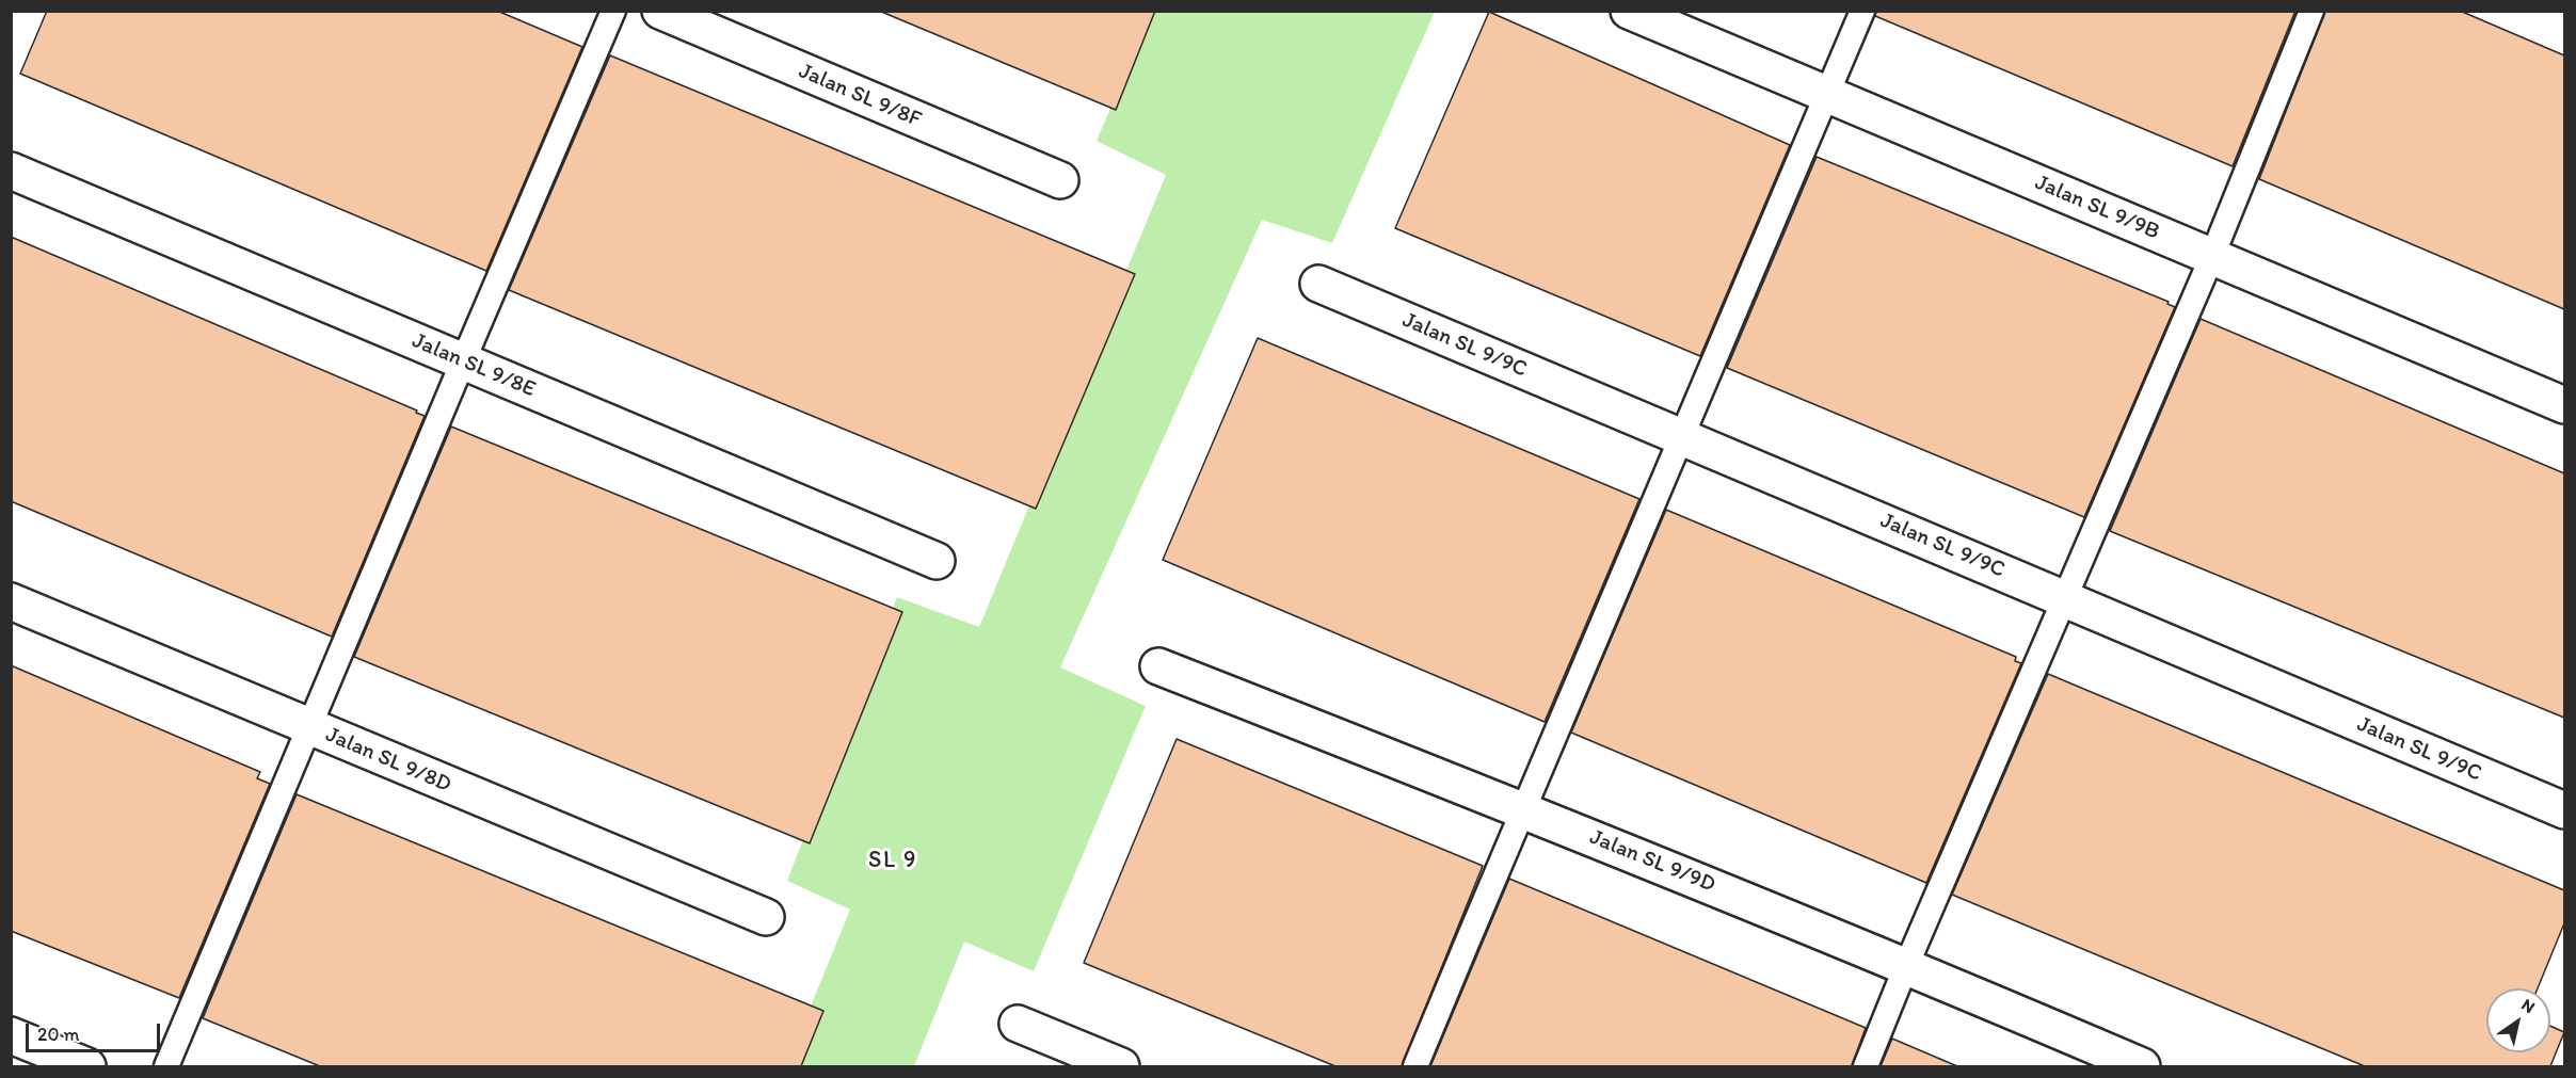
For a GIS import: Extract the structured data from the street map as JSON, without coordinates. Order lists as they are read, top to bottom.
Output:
{
  "streets": {
    "street": [
      "Jalan SL 9/8F",
      "Jalan SL 9/9B",
      "Jalan SL 9/9C",
      "Jalan SL 9/8E",
      "Jalan SL 9/8D",
      "Jalan SL 9/9D"
    ]
  },
  "districts": ["SL 9"],
  "scale_bar": "20 m",
  "north": "top right"
}
